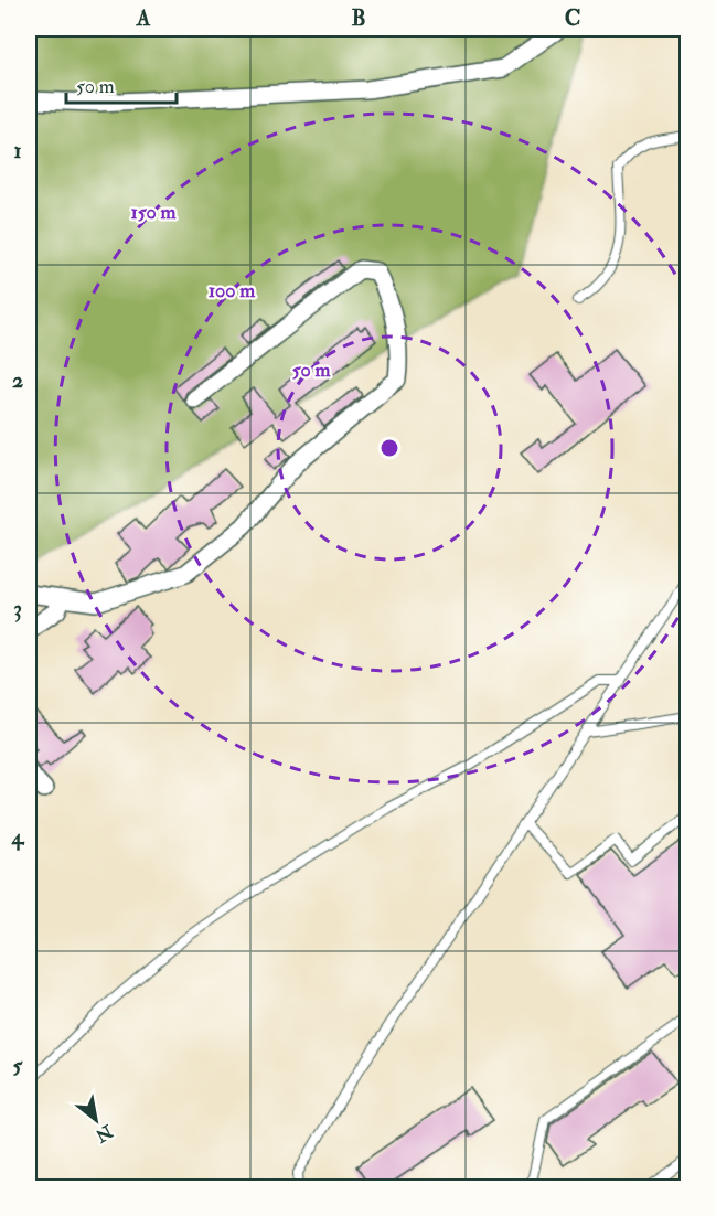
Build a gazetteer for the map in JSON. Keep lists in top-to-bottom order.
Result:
{
  "scale_bar": "50 m",
  "north": "bottom right",
  "grid": {
    "columns": ["A", "B", "C"],
    "rows": [
      "1",
      "2",
      "3",
      "4",
      "5"
    ]
  },
  "rings": ["150 m", "100 m", "50 m"]
}
